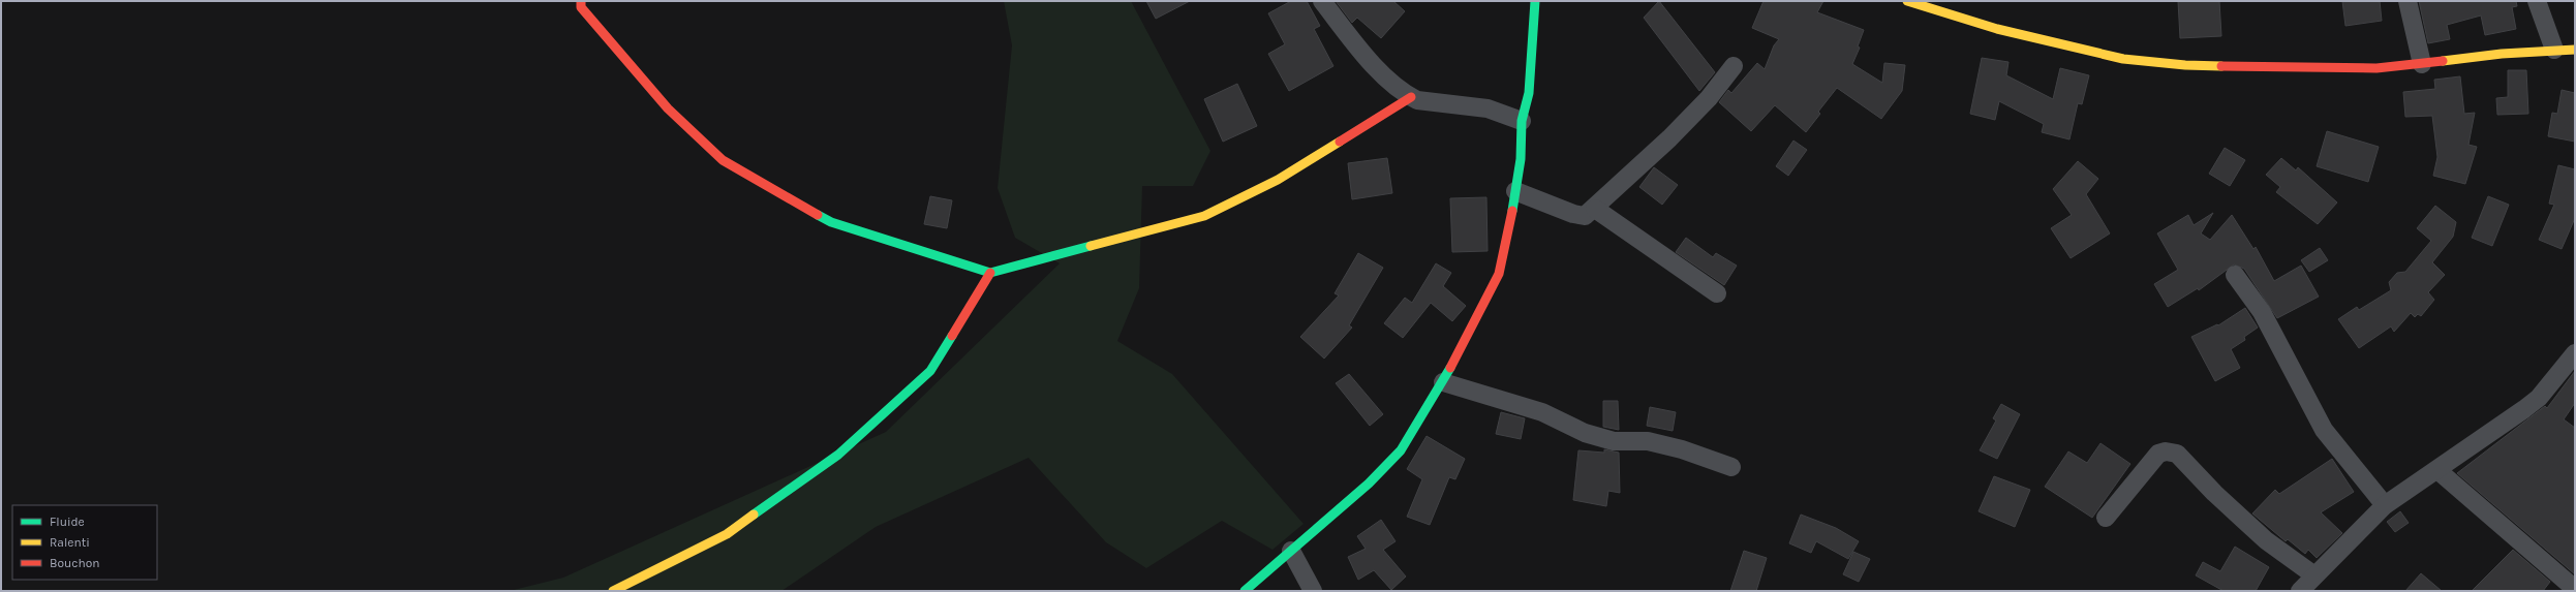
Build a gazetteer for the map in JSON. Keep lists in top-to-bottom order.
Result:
{
  "legend": ["Fluide", "Ralenti", "Bouchon"]
}
